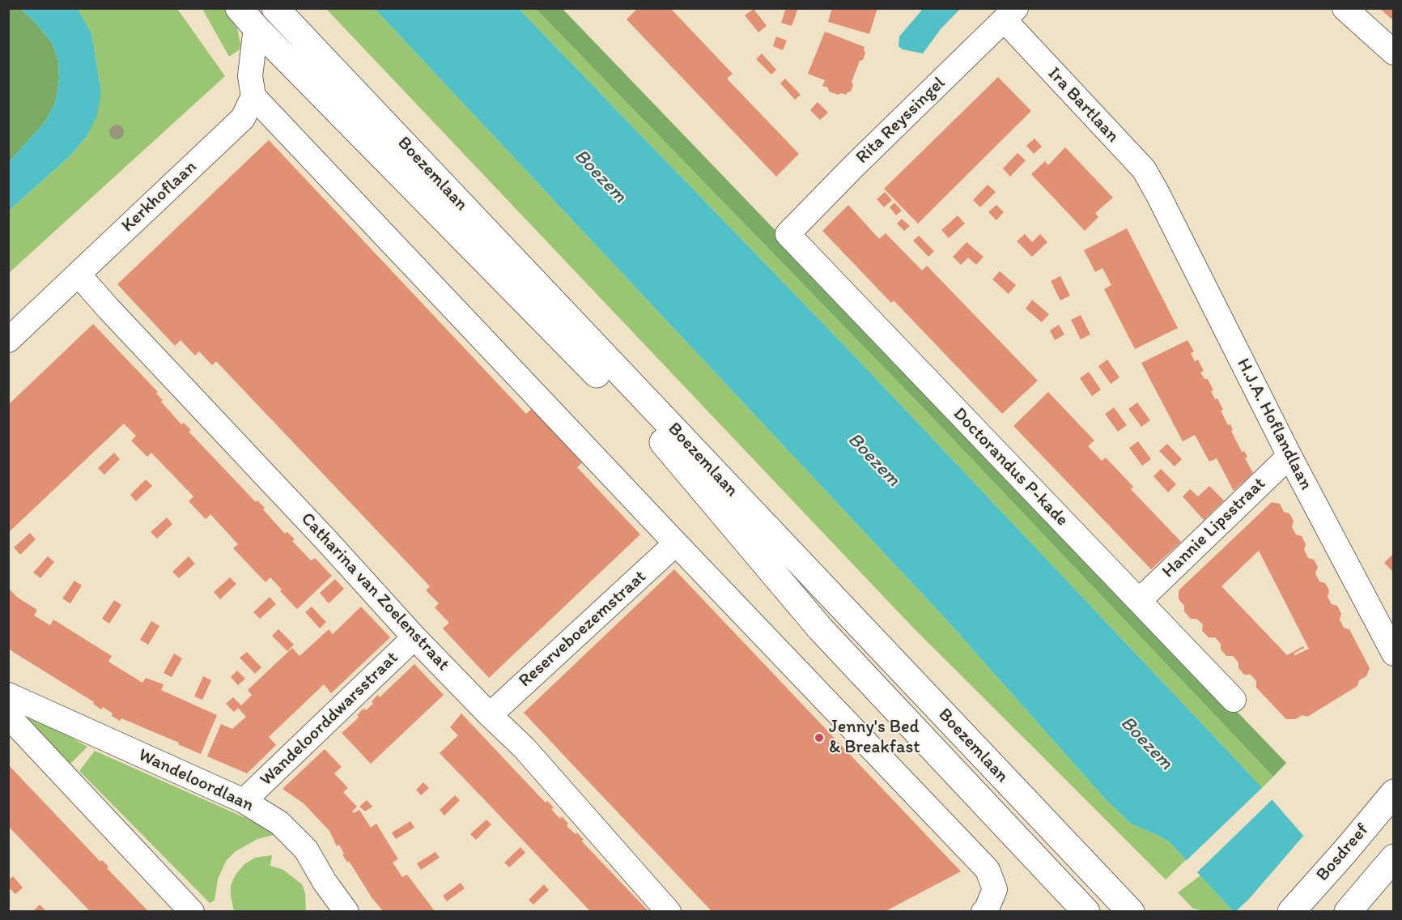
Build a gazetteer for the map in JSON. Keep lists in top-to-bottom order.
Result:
{
  "streets": {
    "main road": ["Boezemlaan", "Bosdreef"],
    "street": [
      "Ira Bartlaan",
      "Rita Reyssingel",
      "Kerkhoflaan",
      "H.J.A. Hoflandlaan",
      "Doctorandus P-kade",
      "Hannie Lipsstraat",
      "Catharina van Zoelenstraat",
      "Reserveboezemstraat",
      "Wandeloorddwarsstraat",
      "Wandeloordlaan"
    ]
  },
  "crossings": [
    ["Ira Bartlaan", "Rita Reyssingel"],
    ["Ira Bartlaan", "H.J.A. Hoflandlaan"],
    ["Rita Reyssingel", "Doctorandus P-kade"],
    ["Kerkhoflaan", "Catharina van Zoelenstraat"],
    ["H.J.A. Hoflandlaan", "Hannie Lipsstraat"],
    ["Doctorandus P-kade", "Hannie Lipsstraat"],
    ["Catharina van Zoelenstraat", "Reserveboezemstraat"],
    ["Catharina van Zoelenstraat", "Wandeloorddwarsstraat"],
    ["Wandeloorddwarsstraat", "Wandeloordlaan"]
  ],
  "water": ["Boezem"],
  "places": ["Jenny's Bed & Breakfast"]
}
